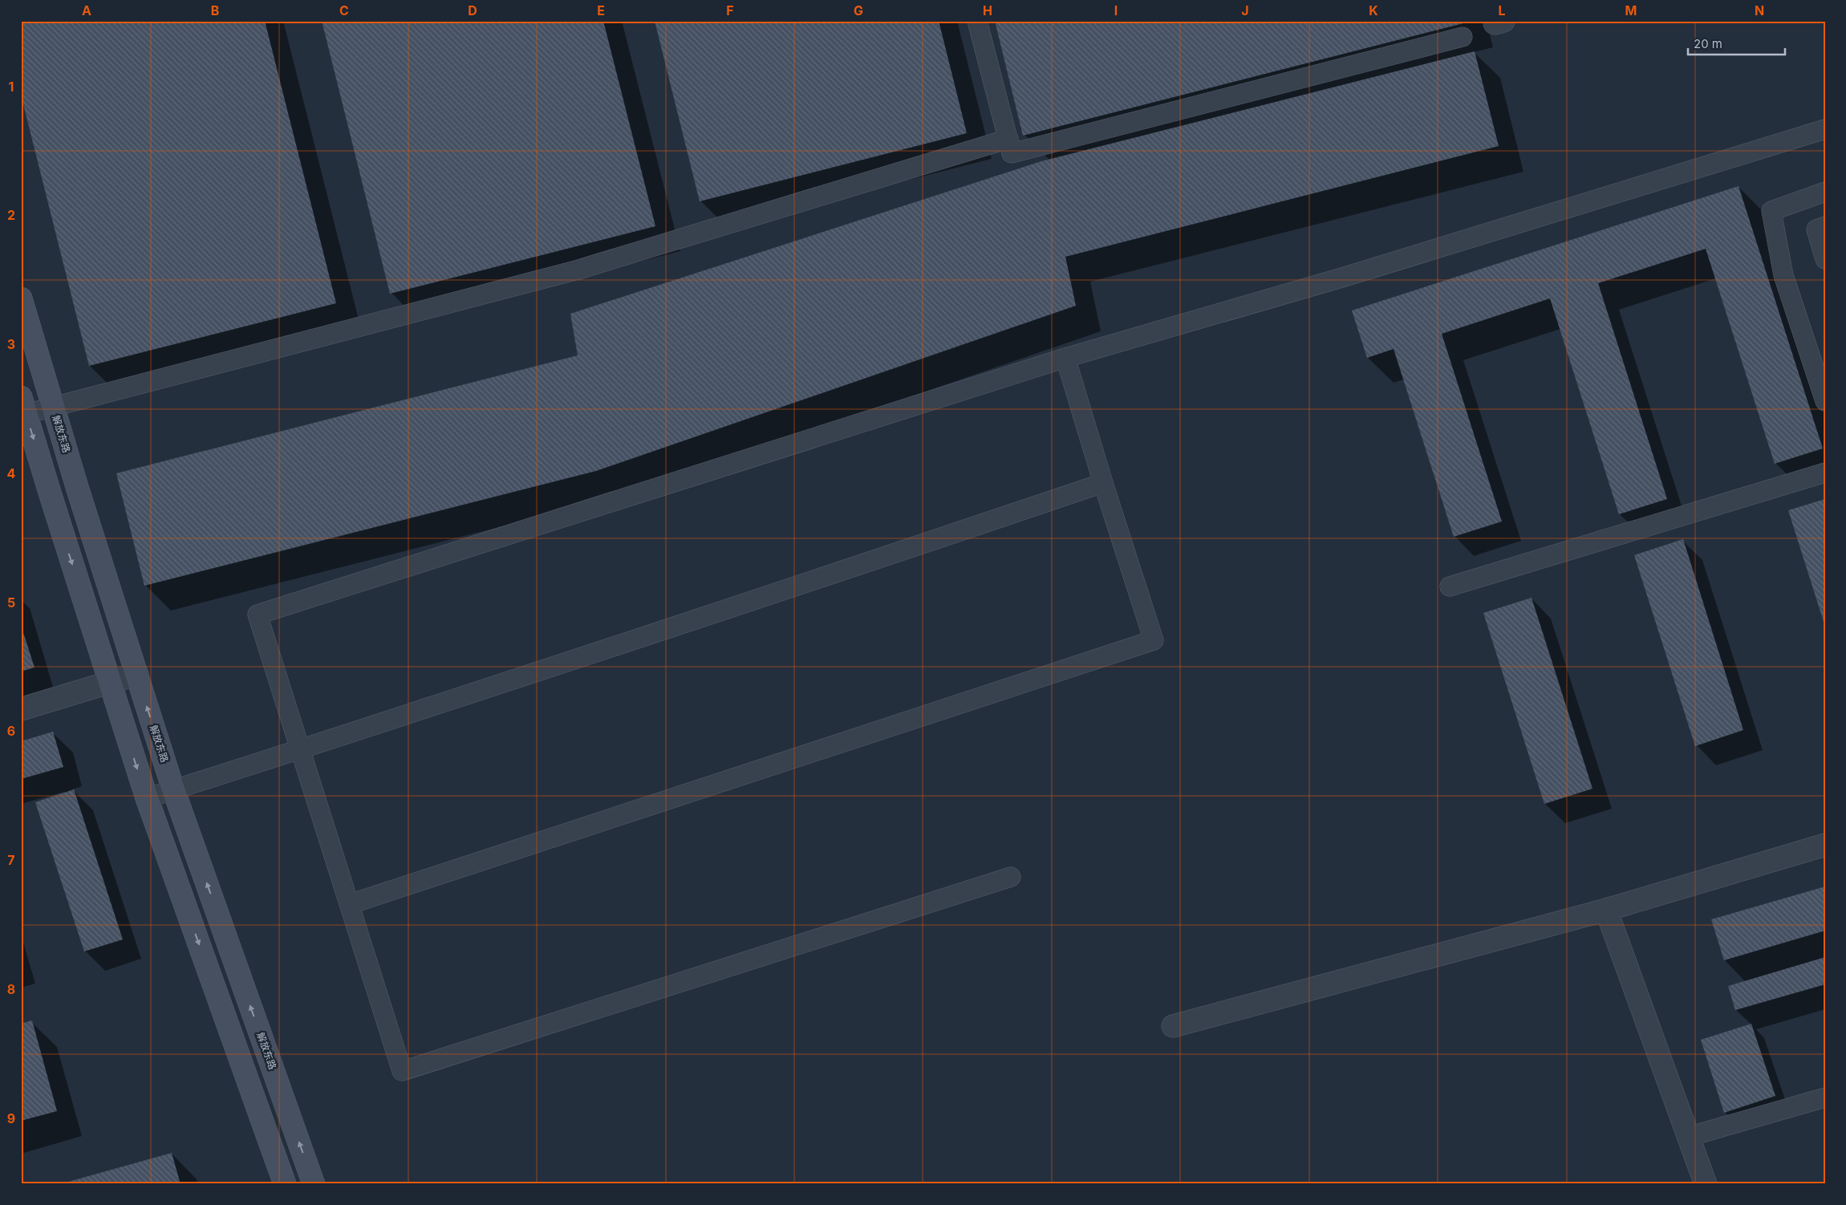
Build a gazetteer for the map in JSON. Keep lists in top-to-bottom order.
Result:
{
  "streets": {
    "street": ["解放东路"]
  },
  "scale_bar": "20 m",
  "grid": {
    "columns": [
      "A",
      "B",
      "C",
      "D",
      "E",
      "F",
      "G",
      "H",
      "I",
      "J",
      "K",
      "L",
      "M",
      "N"
    ],
    "rows": [
      "1",
      "2",
      "3",
      "4",
      "5",
      "6",
      "7",
      "8",
      "9"
    ]
  }
}
